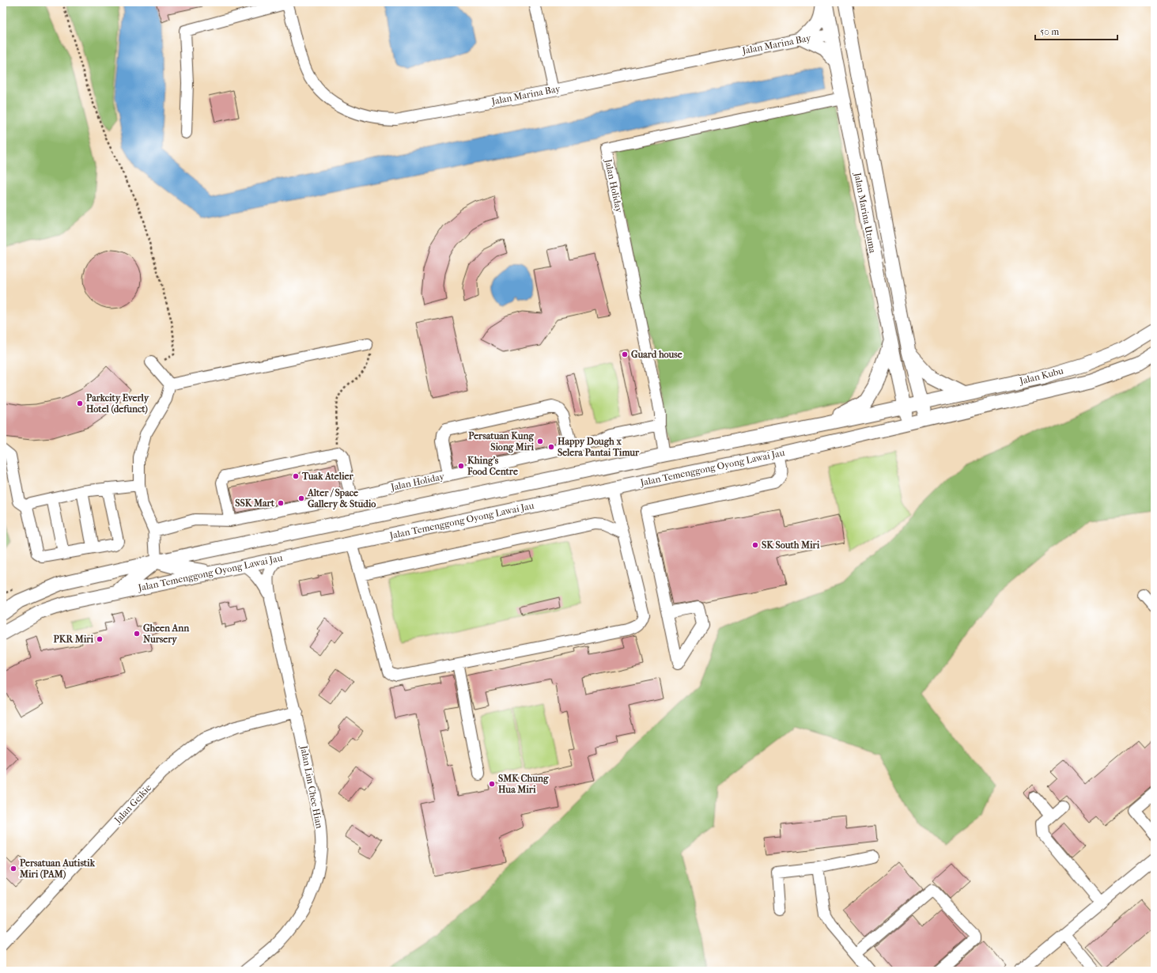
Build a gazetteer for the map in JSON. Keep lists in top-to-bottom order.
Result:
{
  "streets": {
    "main road": ["Jalan Marina Utama", "Jalan Kubu", "Jalan Temenggong Oyong Lawai Jau"],
    "street": [
      "Jalan Marina Bay",
      "Jalan Holiday",
      "Jalan Lim Chee Hian",
      "Jalan Geikie"
    ]
  },
  "crossings": [
    ["Jalan Marina Bay", "Jalan Marina Utama"],
    ["Jalan Holiday", "Jalan Marina Utama"],
    ["Jalan Marina Utama", "Jalan Kubu"],
    ["Jalan Marina Utama", "Jalan Temenggong Oyong Lawai Jau"],
    ["Jalan Kubu", "Jalan Temenggong Oyong Lawai Jau"],
    ["Jalan Temenggong Oyong Lawai Jau", "Jalan Lim Chee Hian"],
    ["Jalan Lim Chee Hian", "Jalan Geikie"]
  ],
  "places": [
    "Guard house",
    "Parkcity Everly Hotel (defunct)",
    "Persatuan Kung Siong Miri",
    "Happy Dough x Selera Pantai Timur",
    "Khing's Food Centre",
    "Tuak Atelier",
    "Alter / Space Gallery & Studio",
    "SSK Mart",
    "SK South Miri",
    "Gheen Ann Nursery",
    "PKR Miri",
    "SMK Chung Hua Miri",
    "Persatuan Autistik Miri (PAM)"
  ],
  "scale_bar": "50 m"
}
